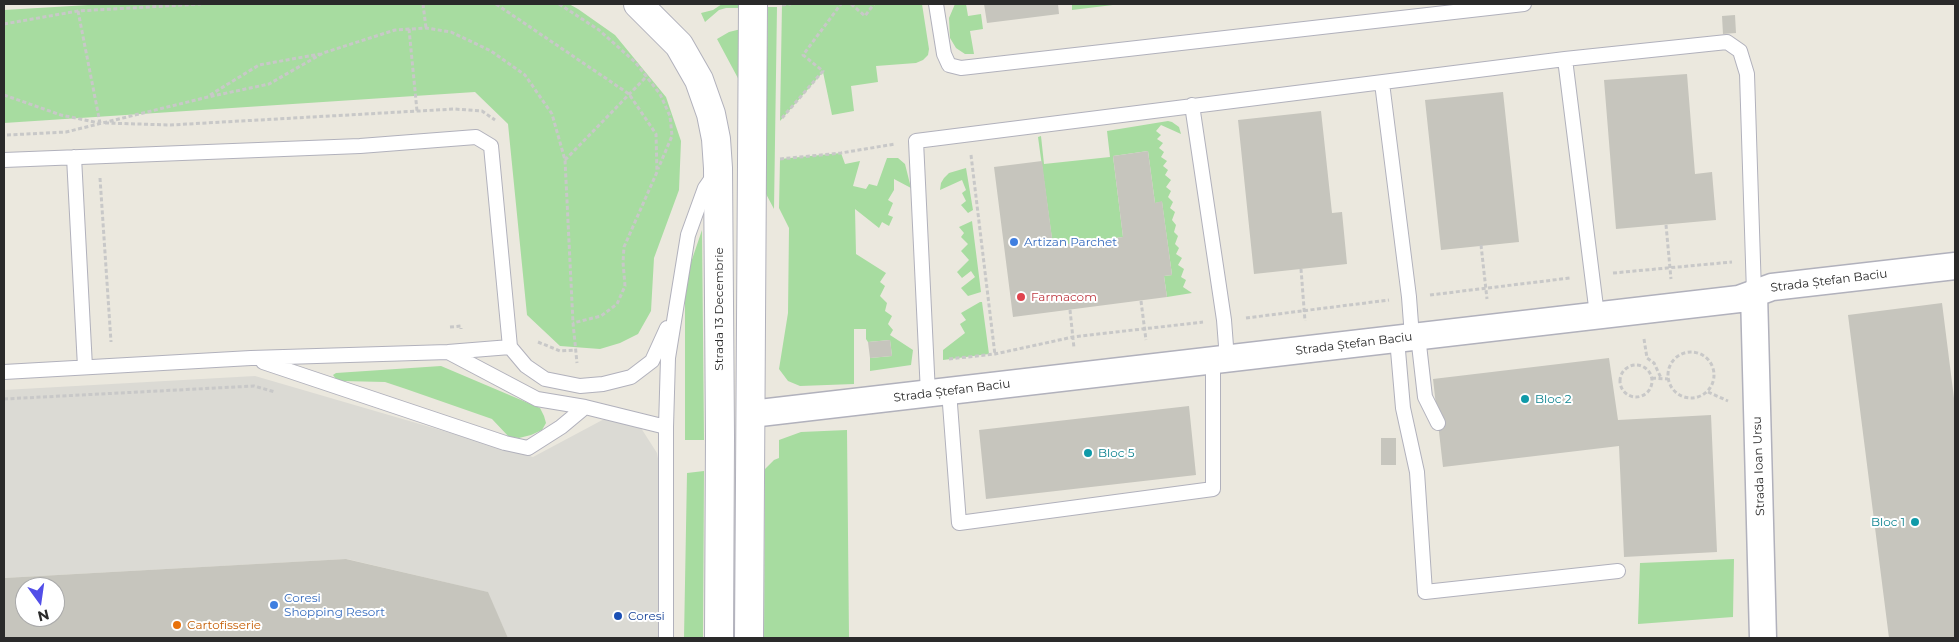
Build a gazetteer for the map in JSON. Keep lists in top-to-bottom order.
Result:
{
  "streets": {
    "main road": ["Strada 13 Decembrie"],
    "street": ["Strada Ștefan Baciu", "Strada Ioan Ursu"]
  },
  "crossings": [
    ["Strada Ștefan Baciu", "Strada Ioan Ursu"]
  ],
  "places": [
    "Artizan Parchet",
    "Farmacom",
    "Bloc 2",
    "Bloc 5",
    "Bloc 1",
    "Coresi Shopping Resort",
    "Coresi",
    "Cartofisserie"
  ],
  "north": "bottom"
}
